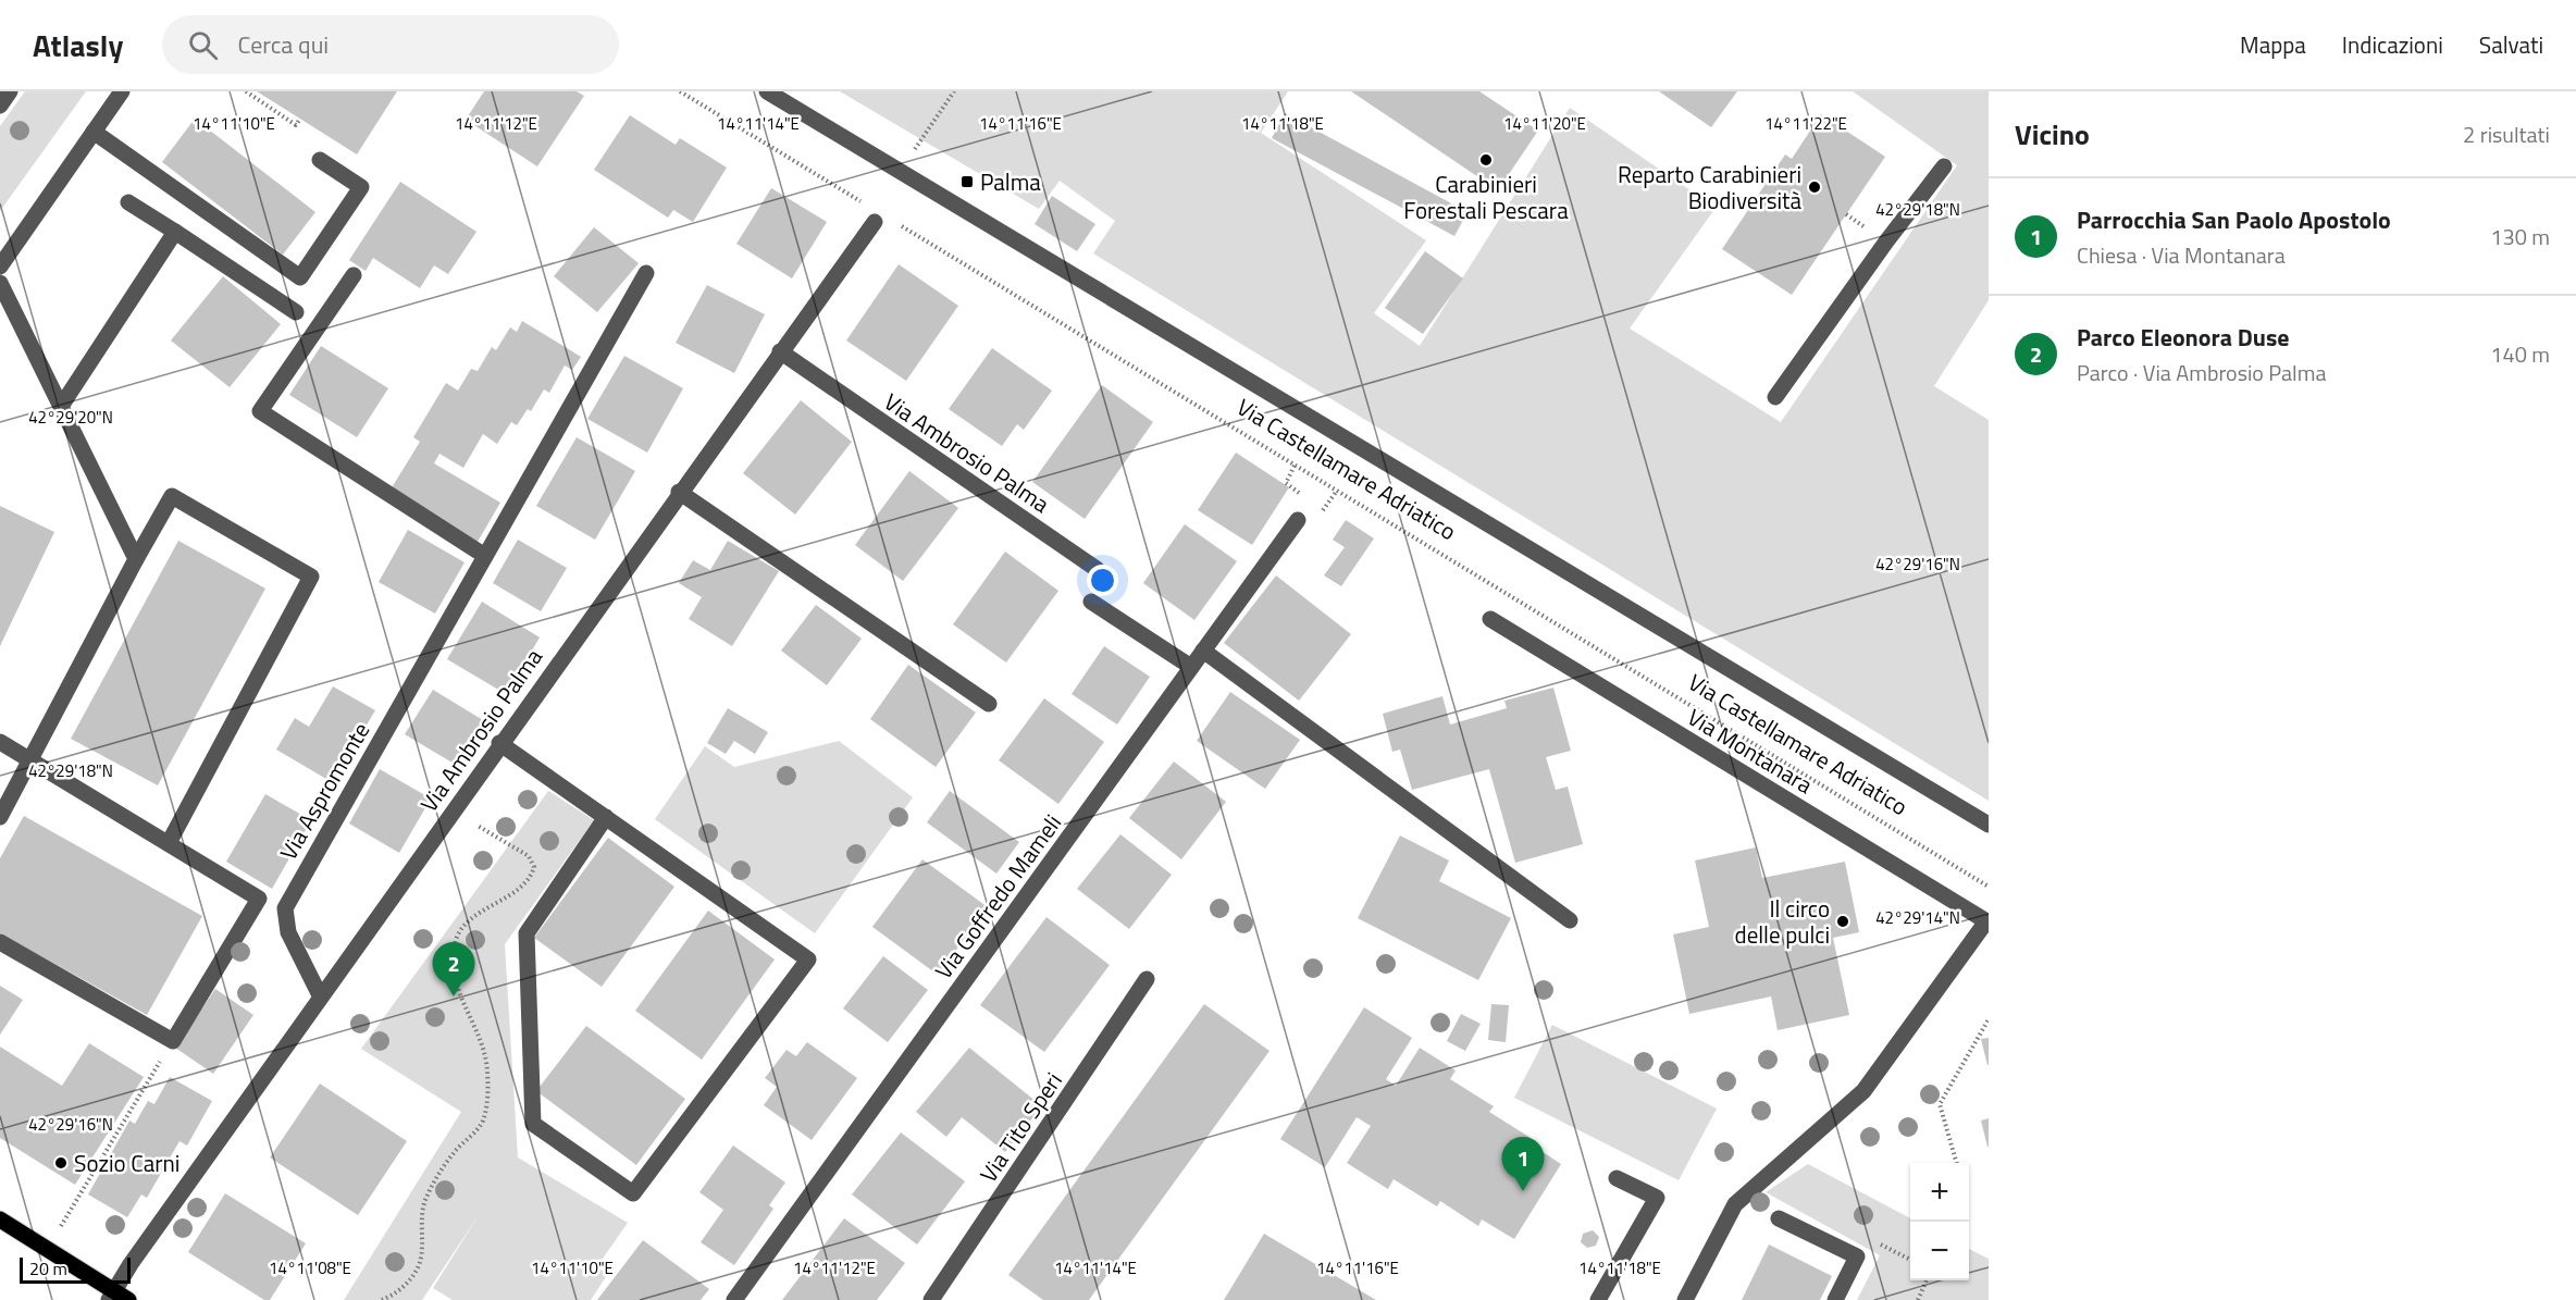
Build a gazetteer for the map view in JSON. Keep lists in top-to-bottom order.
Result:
{
  "streets": {
    "street": [
      "Via Ambrosio Palma",
      "Via Castellamare Adriatico",
      "Via Montanara",
      "Via Aspromonte",
      "Via Goffredo Mameli",
      "Via Tito Speri"
    ]
  },
  "crossings": [
    ["Via Ambrosio Palma", "Via Aspromonte"]
  ],
  "places": {
    "other": [
      "Carabinieri Forestali Pescara",
      "Reparto Carabinieri Biodiversità",
      "Il circo delle pulci",
      "Sozio Carni"
    ],
    "transit": ["Palma"]
  },
  "scale_bar": "20 m",
  "page": {
    "header": "Atlasly",
    "search": "Cerca qui",
    "nav": ["Mappa", "Indicazioni", "Salvati"],
    "heading": ["Vicino", "2 risultati"],
    "list": [
      {
        "mark": "1",
        "name": "Parrocchia San Paolo Apostolo",
        "note": "Chiesa · Via Montanara",
        "value": "130 m"
      },
      {
        "mark": "2",
        "name": "Parco Eleonora Duse",
        "note": "Parco · Via Ambrosio Palma",
        "value": "140 m"
      }
    ],
    "pins": ["2", "1"],
    "map_buttons": ["+", "−"],
    "scale": "20 m"
  },
  "coordinates": [
    "14°11'10\"E",
    "14°11'12\"E",
    "14°11'14\"E",
    "14°11'16\"E",
    "14°11'18\"E",
    "14°11'20\"E",
    "14°11'22\"E",
    "42°29'18\"N",
    "42°29'20\"N",
    "42°29'16\"N",
    "42°29'14\"N",
    "14°11'08\"E"
  ]
}
